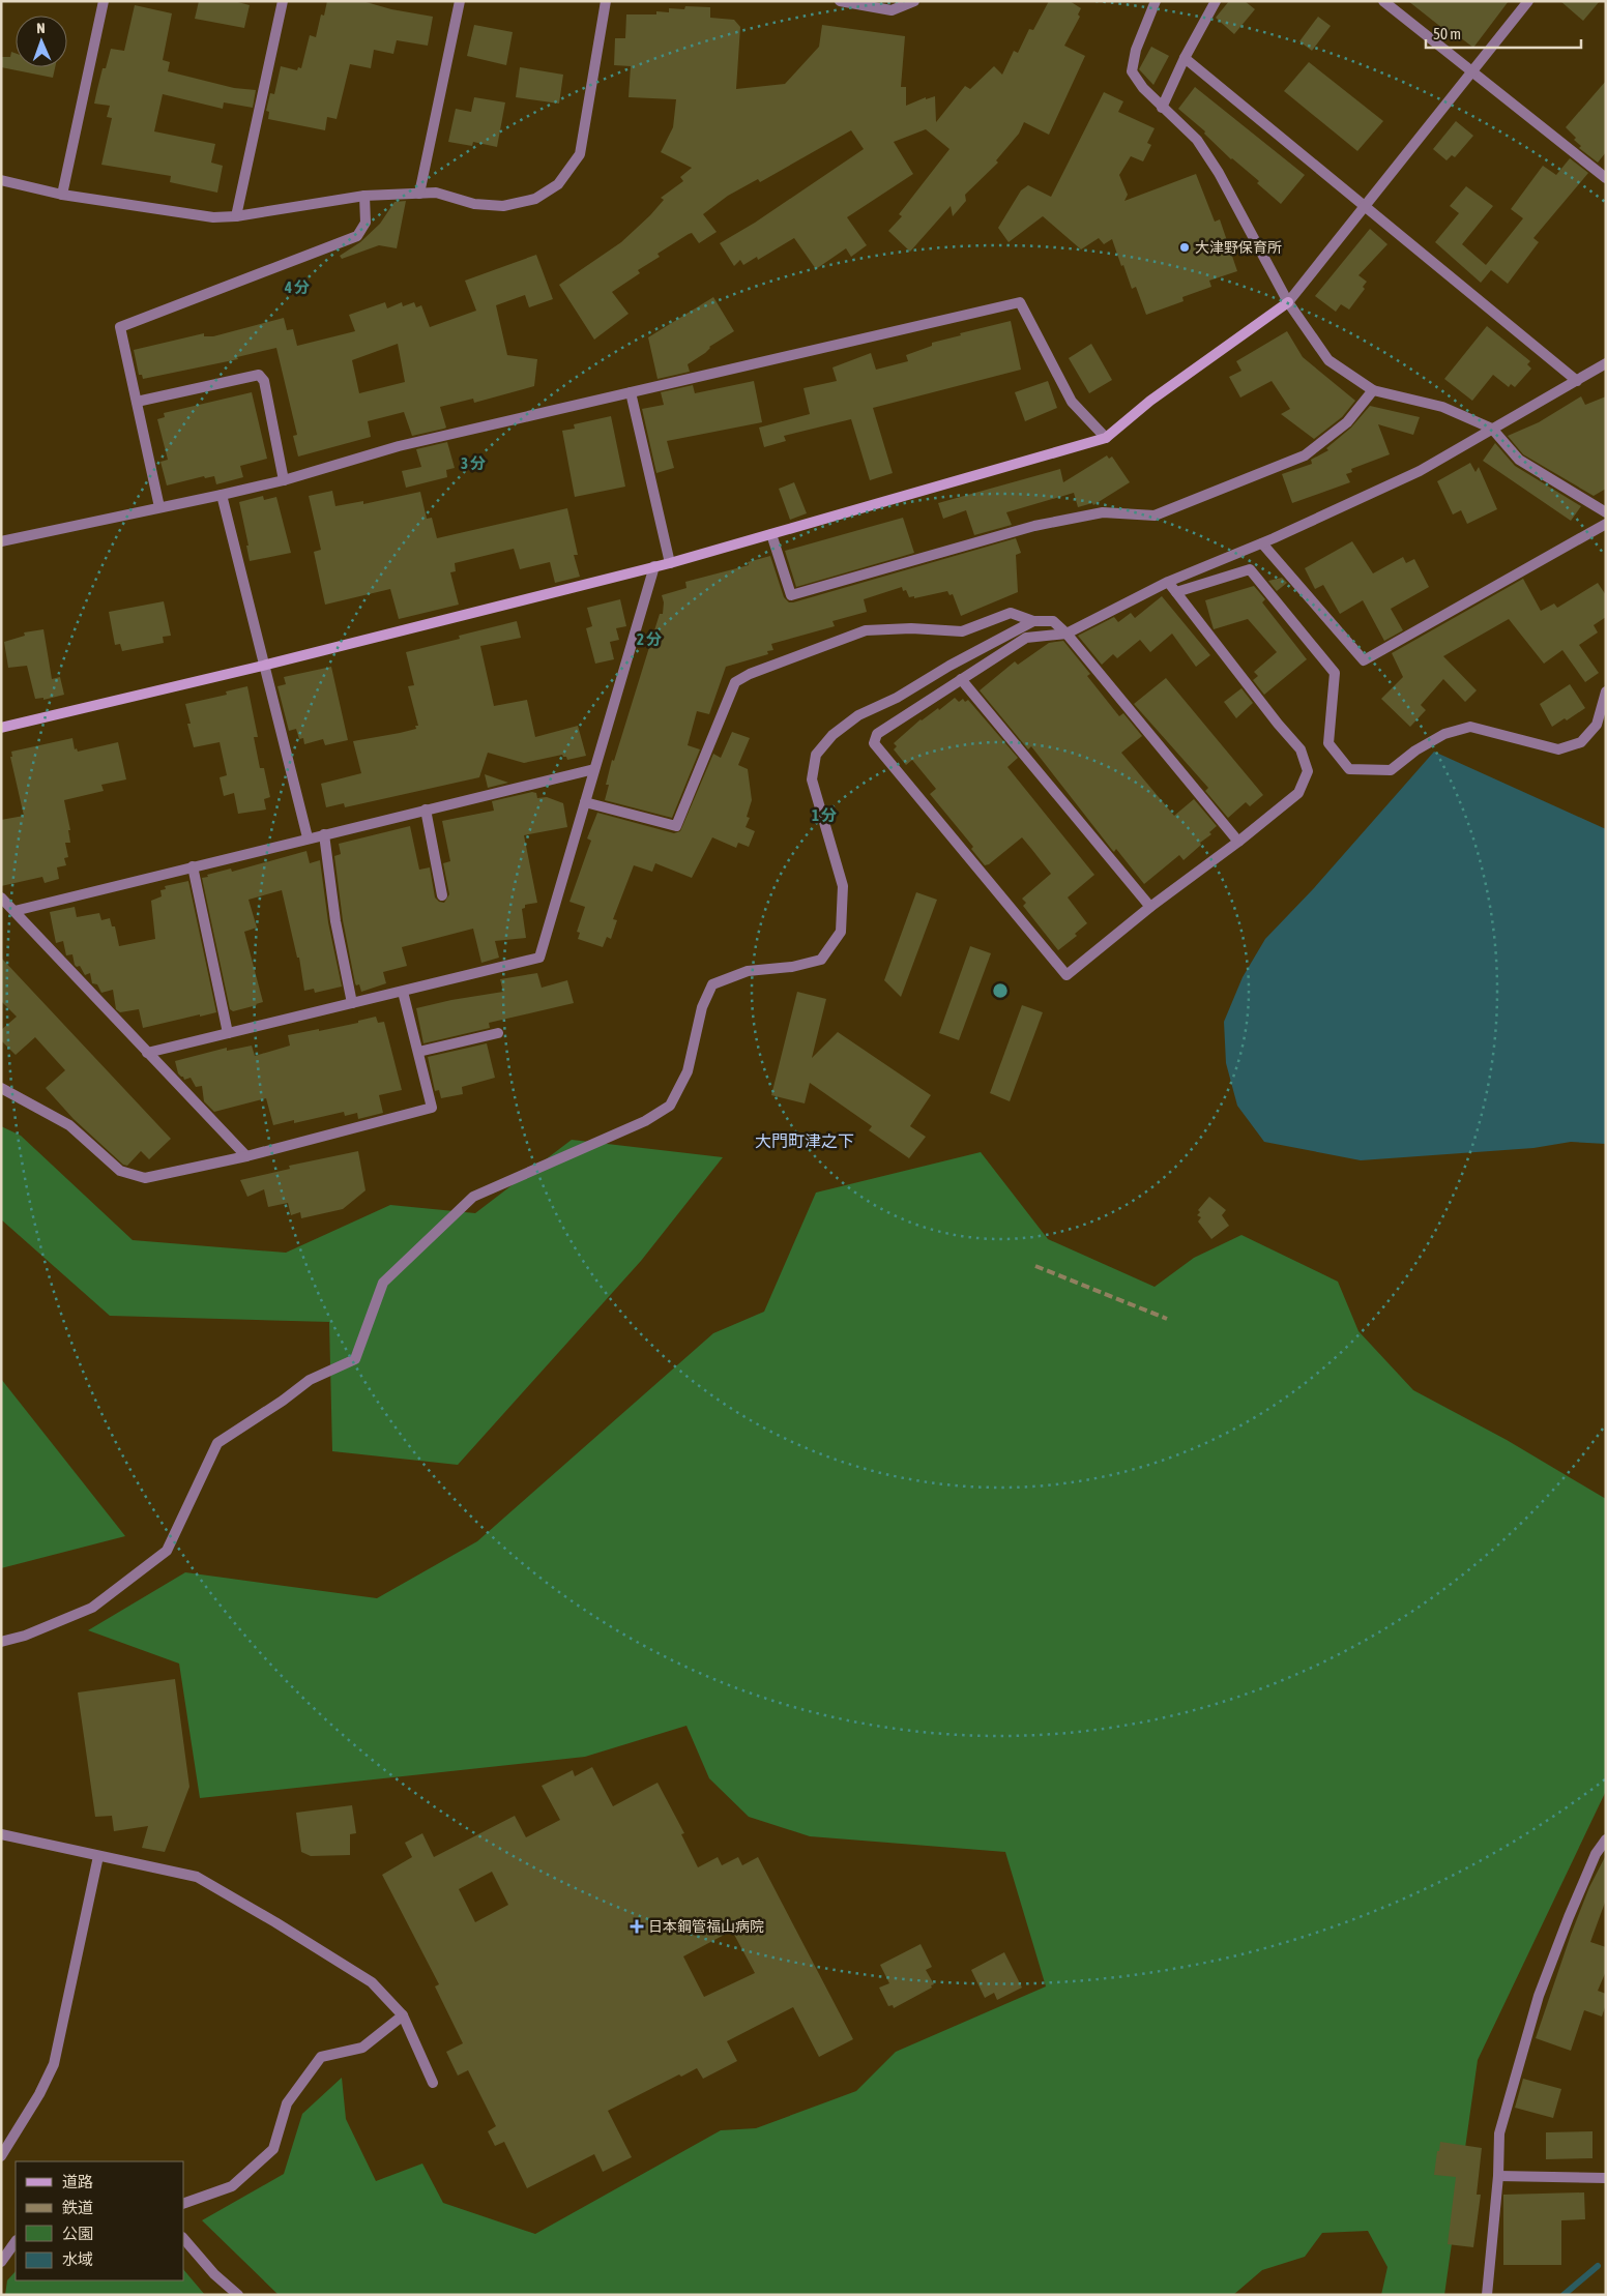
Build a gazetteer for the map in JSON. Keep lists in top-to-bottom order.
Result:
{
  "districts": ["大門町津之下"],
  "places": {
    "other": ["大津野保育所"],
    "health": ["日本鋼管福山病院"]
  },
  "legend": [
    "道路",
    "鉄道",
    "公園",
    "水域"
  ],
  "scale_bar": "50 m",
  "north": "top",
  "rings": [
    "4 分",
    "3 分",
    "2 分",
    "1 分"
  ]
}
